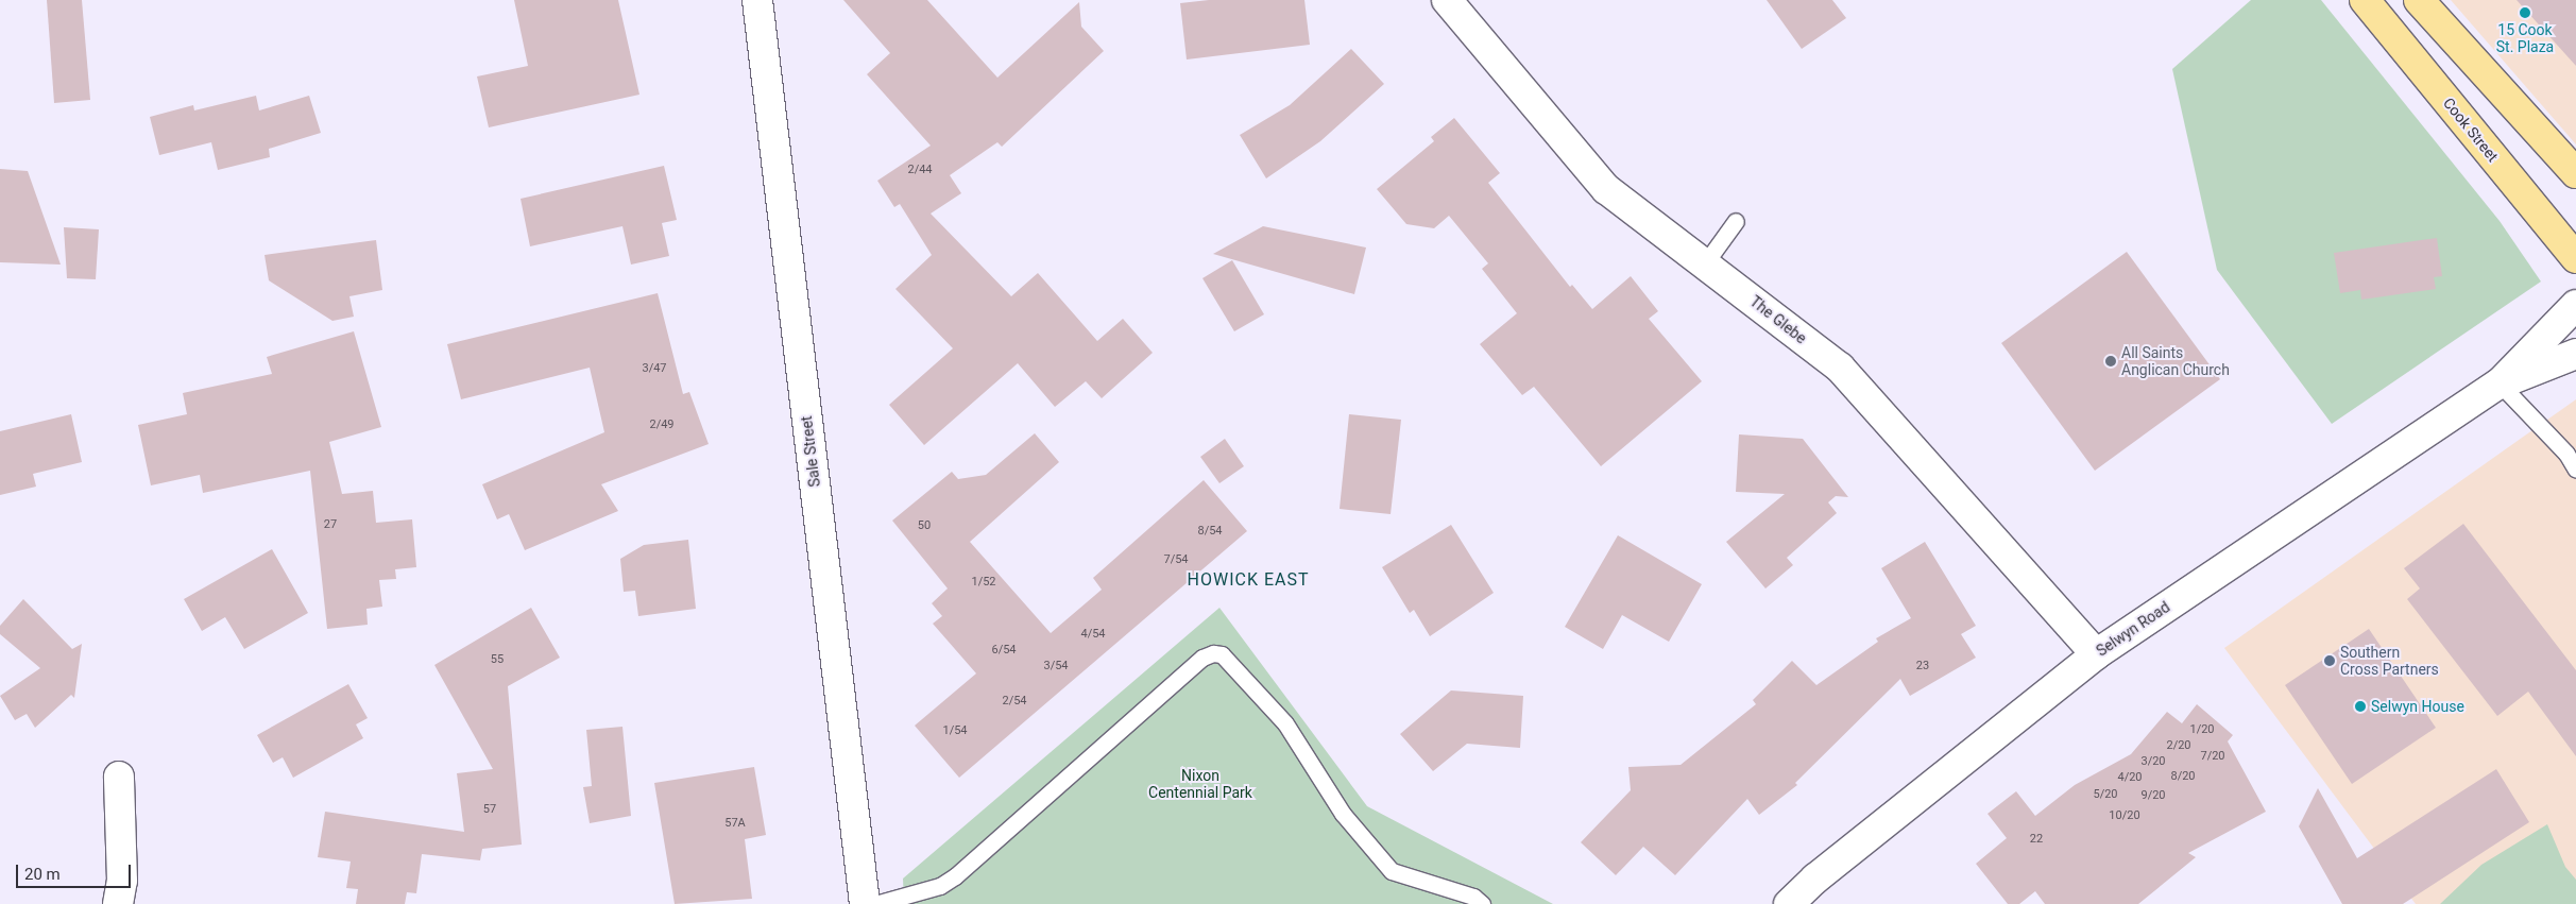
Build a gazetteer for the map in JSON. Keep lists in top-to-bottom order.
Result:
{
  "streets": {
    "main road": ["Cook Street"],
    "street": ["The Glebe", "Sale Street", "Selwyn Road"]
  },
  "crossings": [
    ["The Glebe", "Selwyn Road"]
  ],
  "districts": ["HOWICK EAST"],
  "parks": ["Nixon Centennial Park"],
  "places": [
    "15 Cook St. Plaza",
    "All Saints Anglican Church",
    "Southern Cross Partners",
    "Selwyn House"
  ],
  "house_numbers": [
    "2/44",
    "3/47",
    "2/49",
    "27",
    "50",
    "8/54",
    "7/54",
    "1/52",
    "4/54",
    "6/54",
    "55",
    "3/54",
    "23",
    "2/54",
    "1/20",
    "1/54",
    "2/20",
    "7/20",
    "3/20",
    "8/20",
    "4/20",
    "5/20",
    "9/20",
    "57",
    "10/20",
    "57A",
    "22"
  ],
  "scale_bar": "20 m"
}
